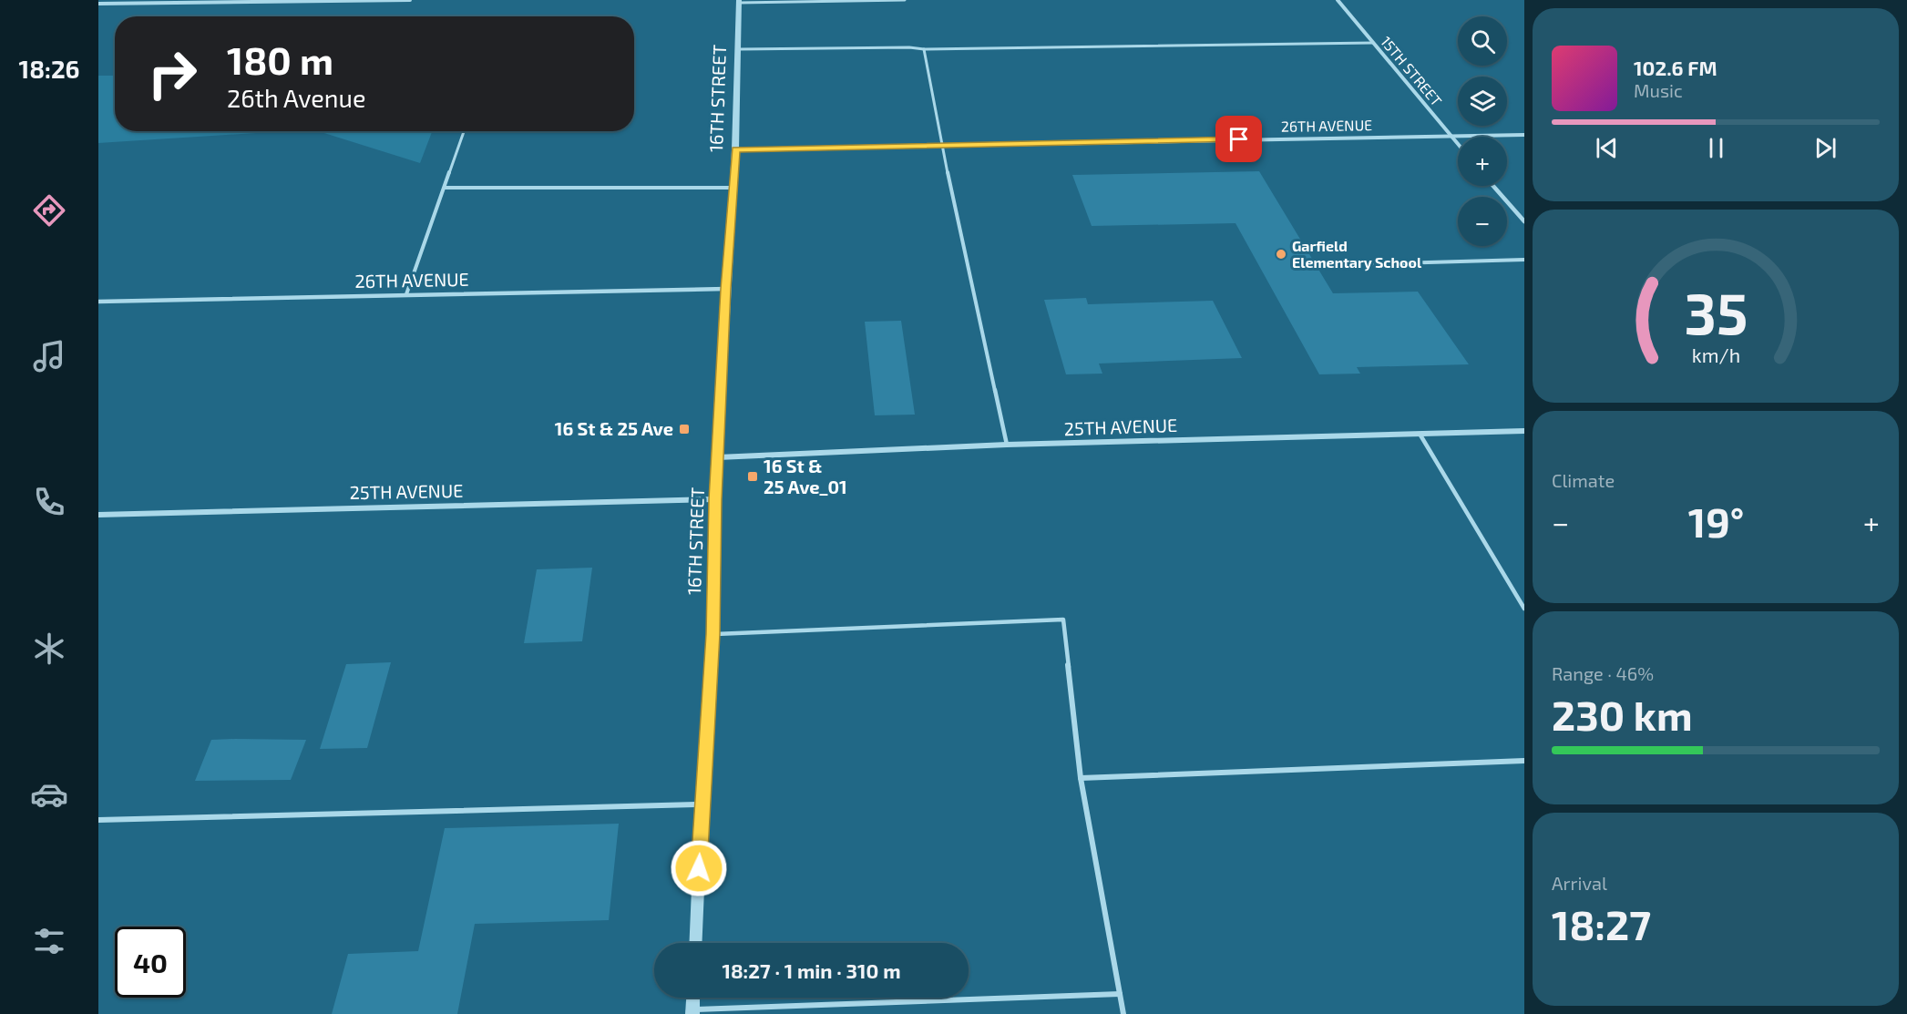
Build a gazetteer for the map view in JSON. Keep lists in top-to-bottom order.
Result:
{
  "streets": {
    "street": [
      "15TH STREET",
      "16TH STREET",
      "26TH AVENUE",
      "25TH AVENUE"
    ]
  },
  "crossings": [
    ["15TH STREET", "26TH AVENUE"],
    ["16TH STREET", "26TH AVENUE"],
    ["16TH STREET", "25TH AVENUE"]
  ],
  "places": {
    "other": ["Garfield Elementary School"],
    "transit": ["16 St & 25 Ave", "16 St & 25 Ave_01"]
  },
  "page": {
    "tabs": "18:26",
    "map_buttons": ["+", "−"],
    "turn": ["180 m", "26th Avenue"],
    "song": ["102.6 FM", "Music"],
    "tile": [
      "Climate",
      ["Range · 46%", "230 km"],
      ["Arrival", "18:27"]
    ],
    "heat": ["−", "19°", "+"],
    "limit": "40",
    "trip": "18:27 · 1 min · 310 m",
    "gauge": ["35", "km/h"]
  }
}
